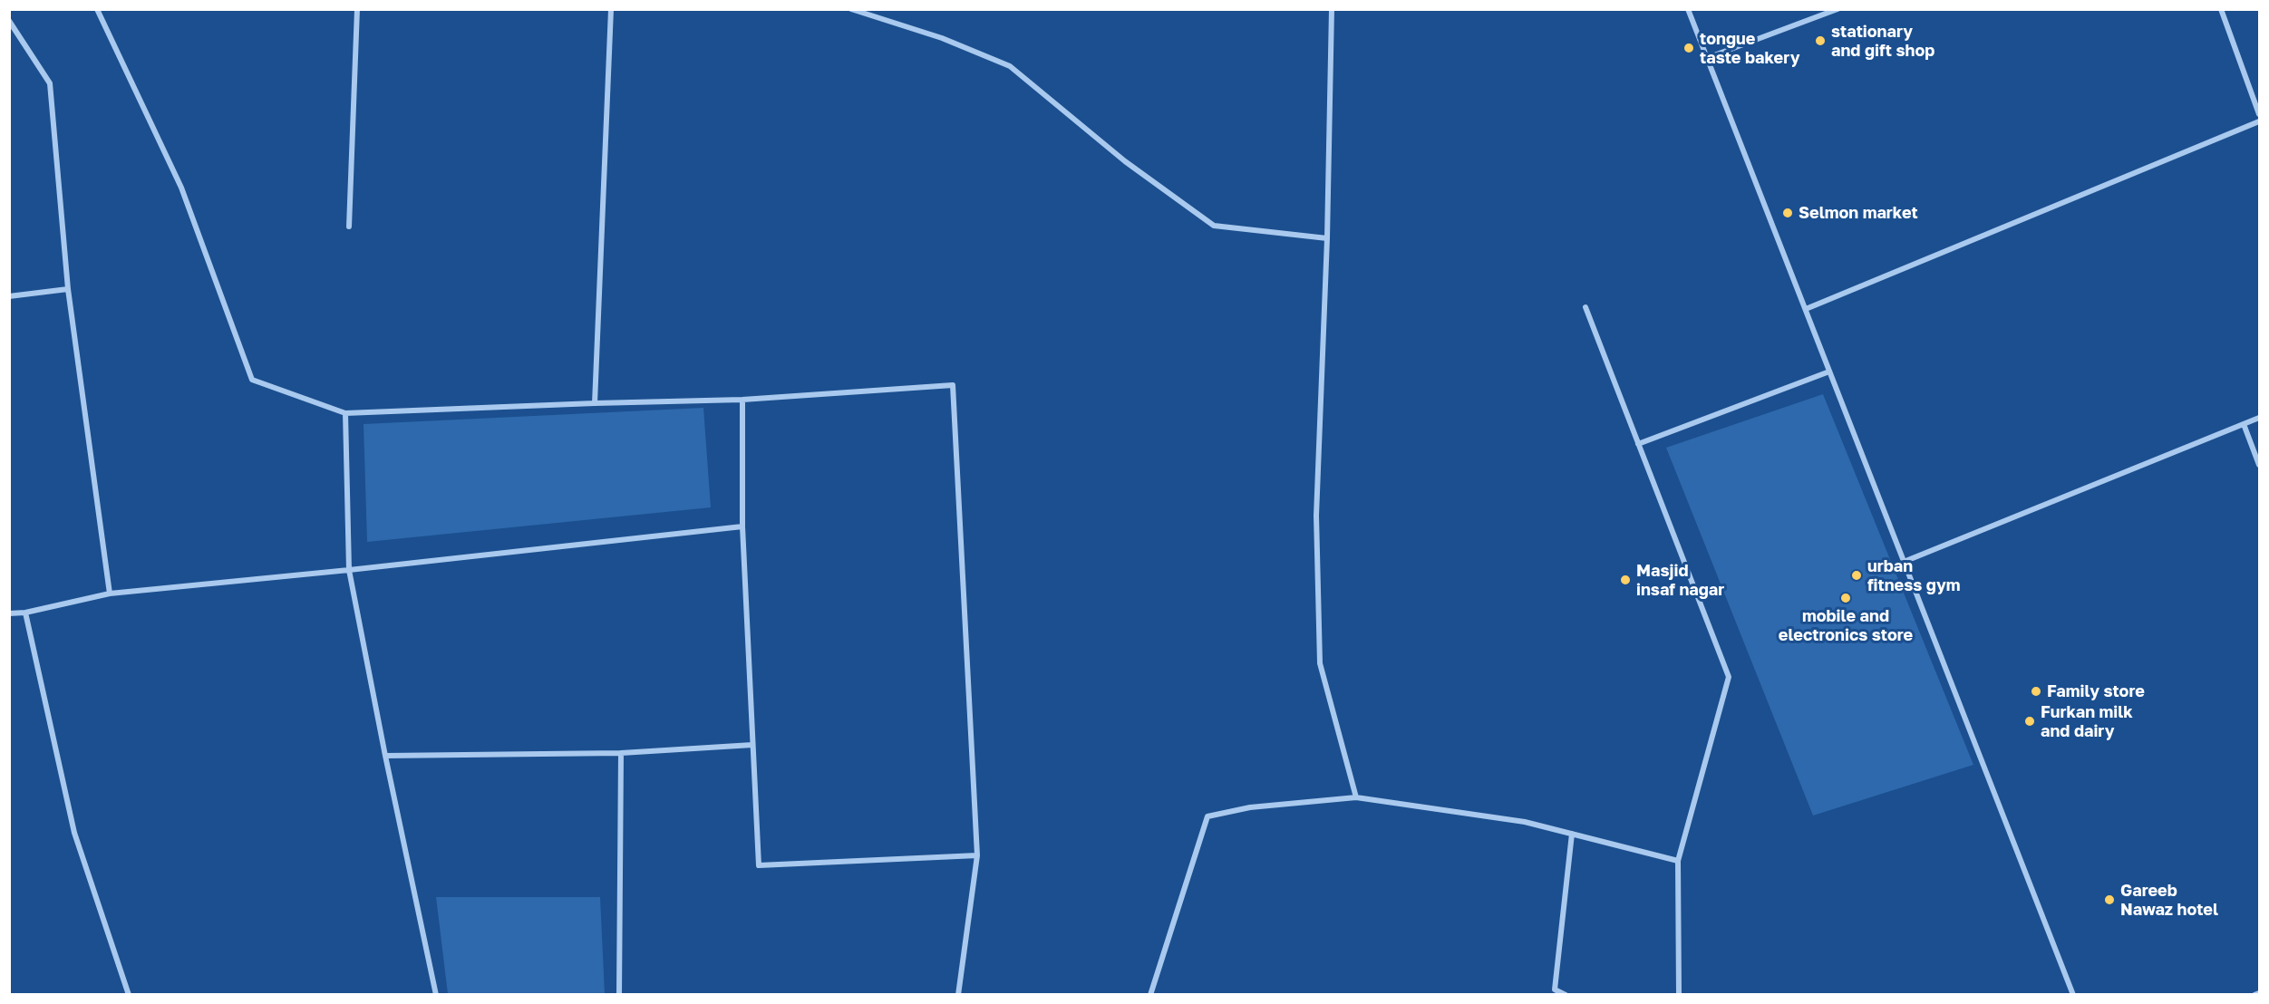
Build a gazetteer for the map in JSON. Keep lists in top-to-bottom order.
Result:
{
  "places": [
    "stationary and gift shop",
    "tongue taste bakery",
    "Selmon market",
    "urban fitness gym",
    "Masjid insaf nagar",
    "mobile and electronics store",
    "Family store",
    "Furkan milk and dairy",
    "Gareeb Nawaz hotel"
  ]
}
